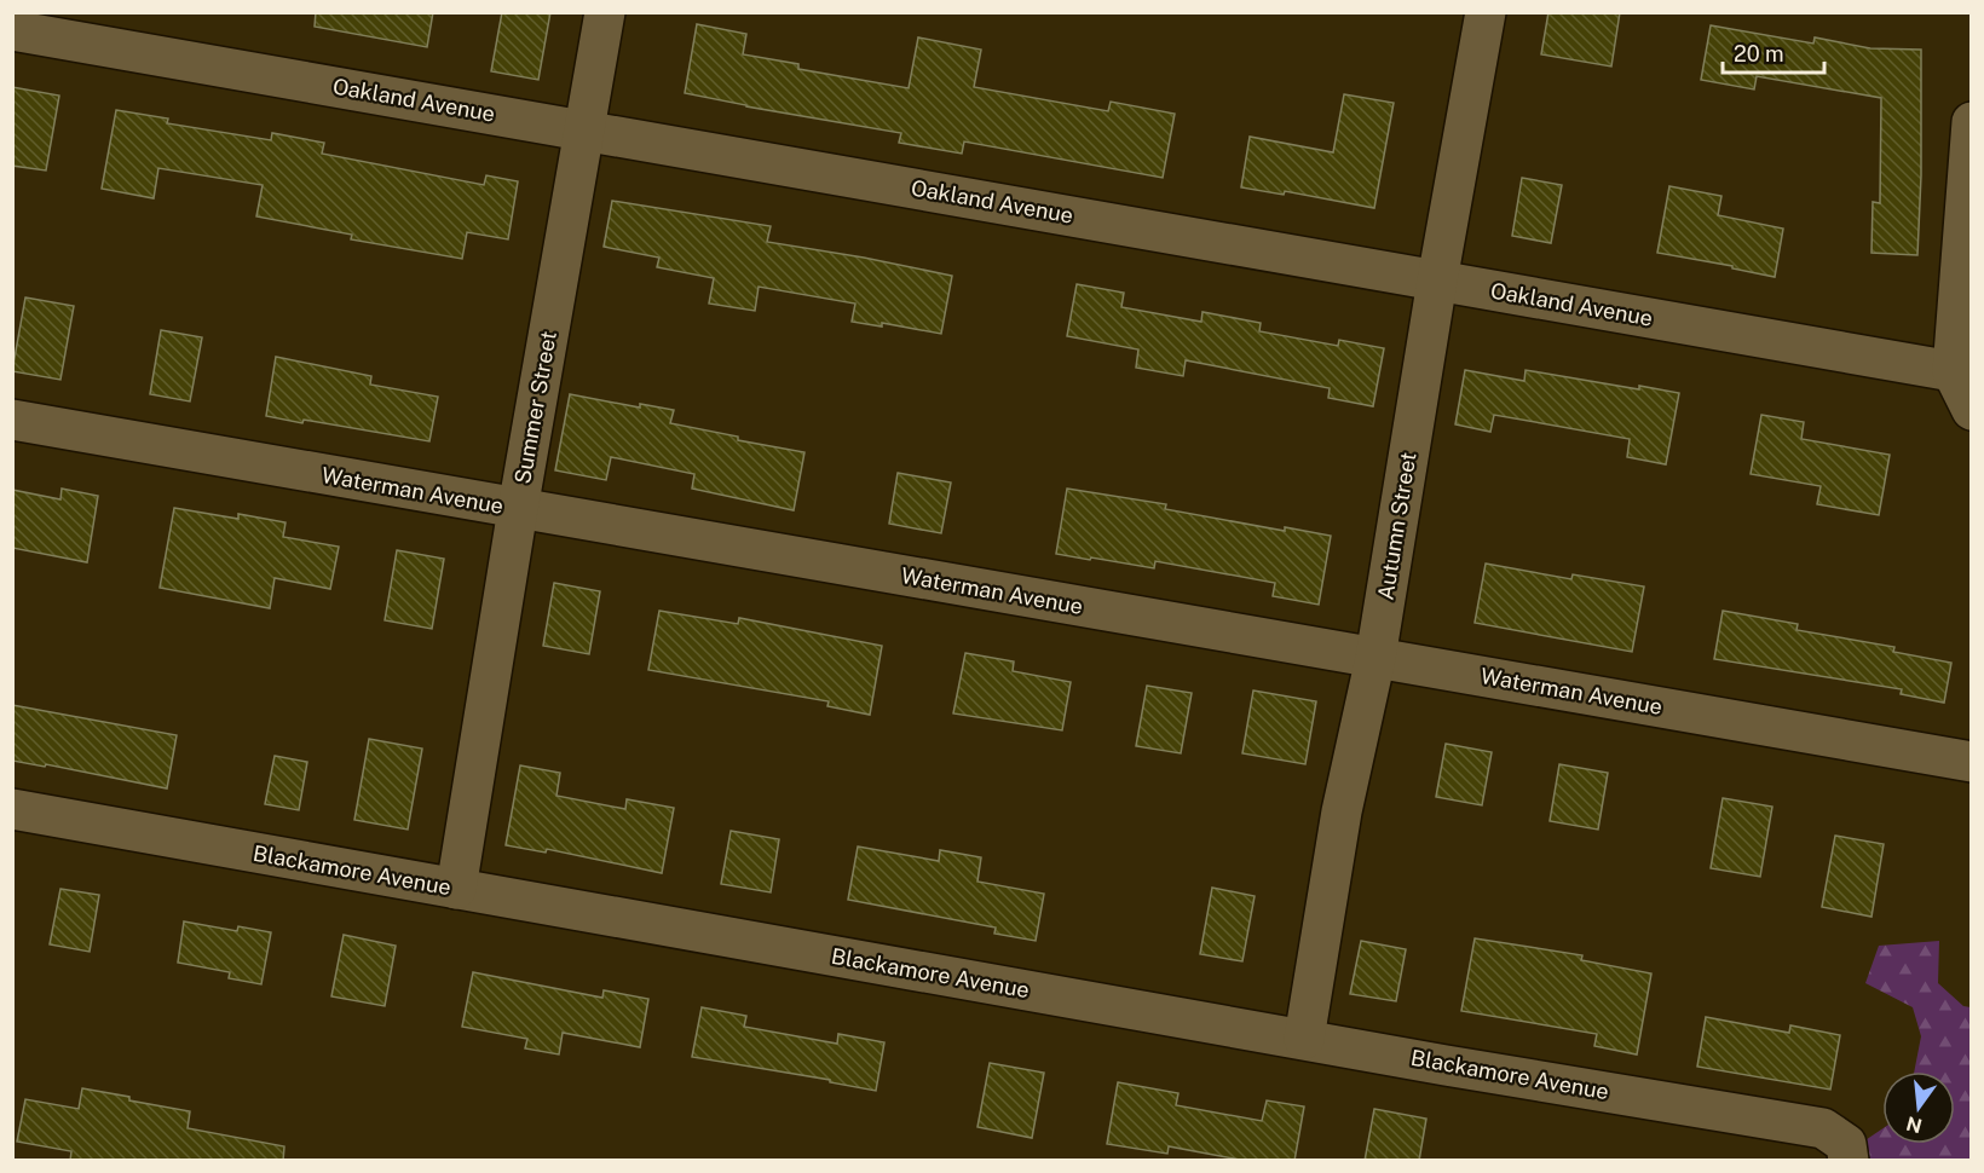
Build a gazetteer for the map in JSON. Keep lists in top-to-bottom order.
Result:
{
  "streets": {
    "street": [
      "Oakland Avenue",
      "Summer Street",
      "Waterman Avenue",
      "Autumn Street",
      "Blackamore Avenue"
    ]
  },
  "crossings": [
    ["Oakland Avenue", "Summer Street"],
    ["Oakland Avenue", "Autumn Street"],
    ["Summer Street", "Waterman Avenue"],
    ["Summer Street", "Blackamore Avenue"],
    ["Waterman Avenue", "Autumn Street"],
    ["Autumn Street", "Blackamore Avenue"]
  ],
  "scale_bar": "20 m",
  "north": "bottom"
}
